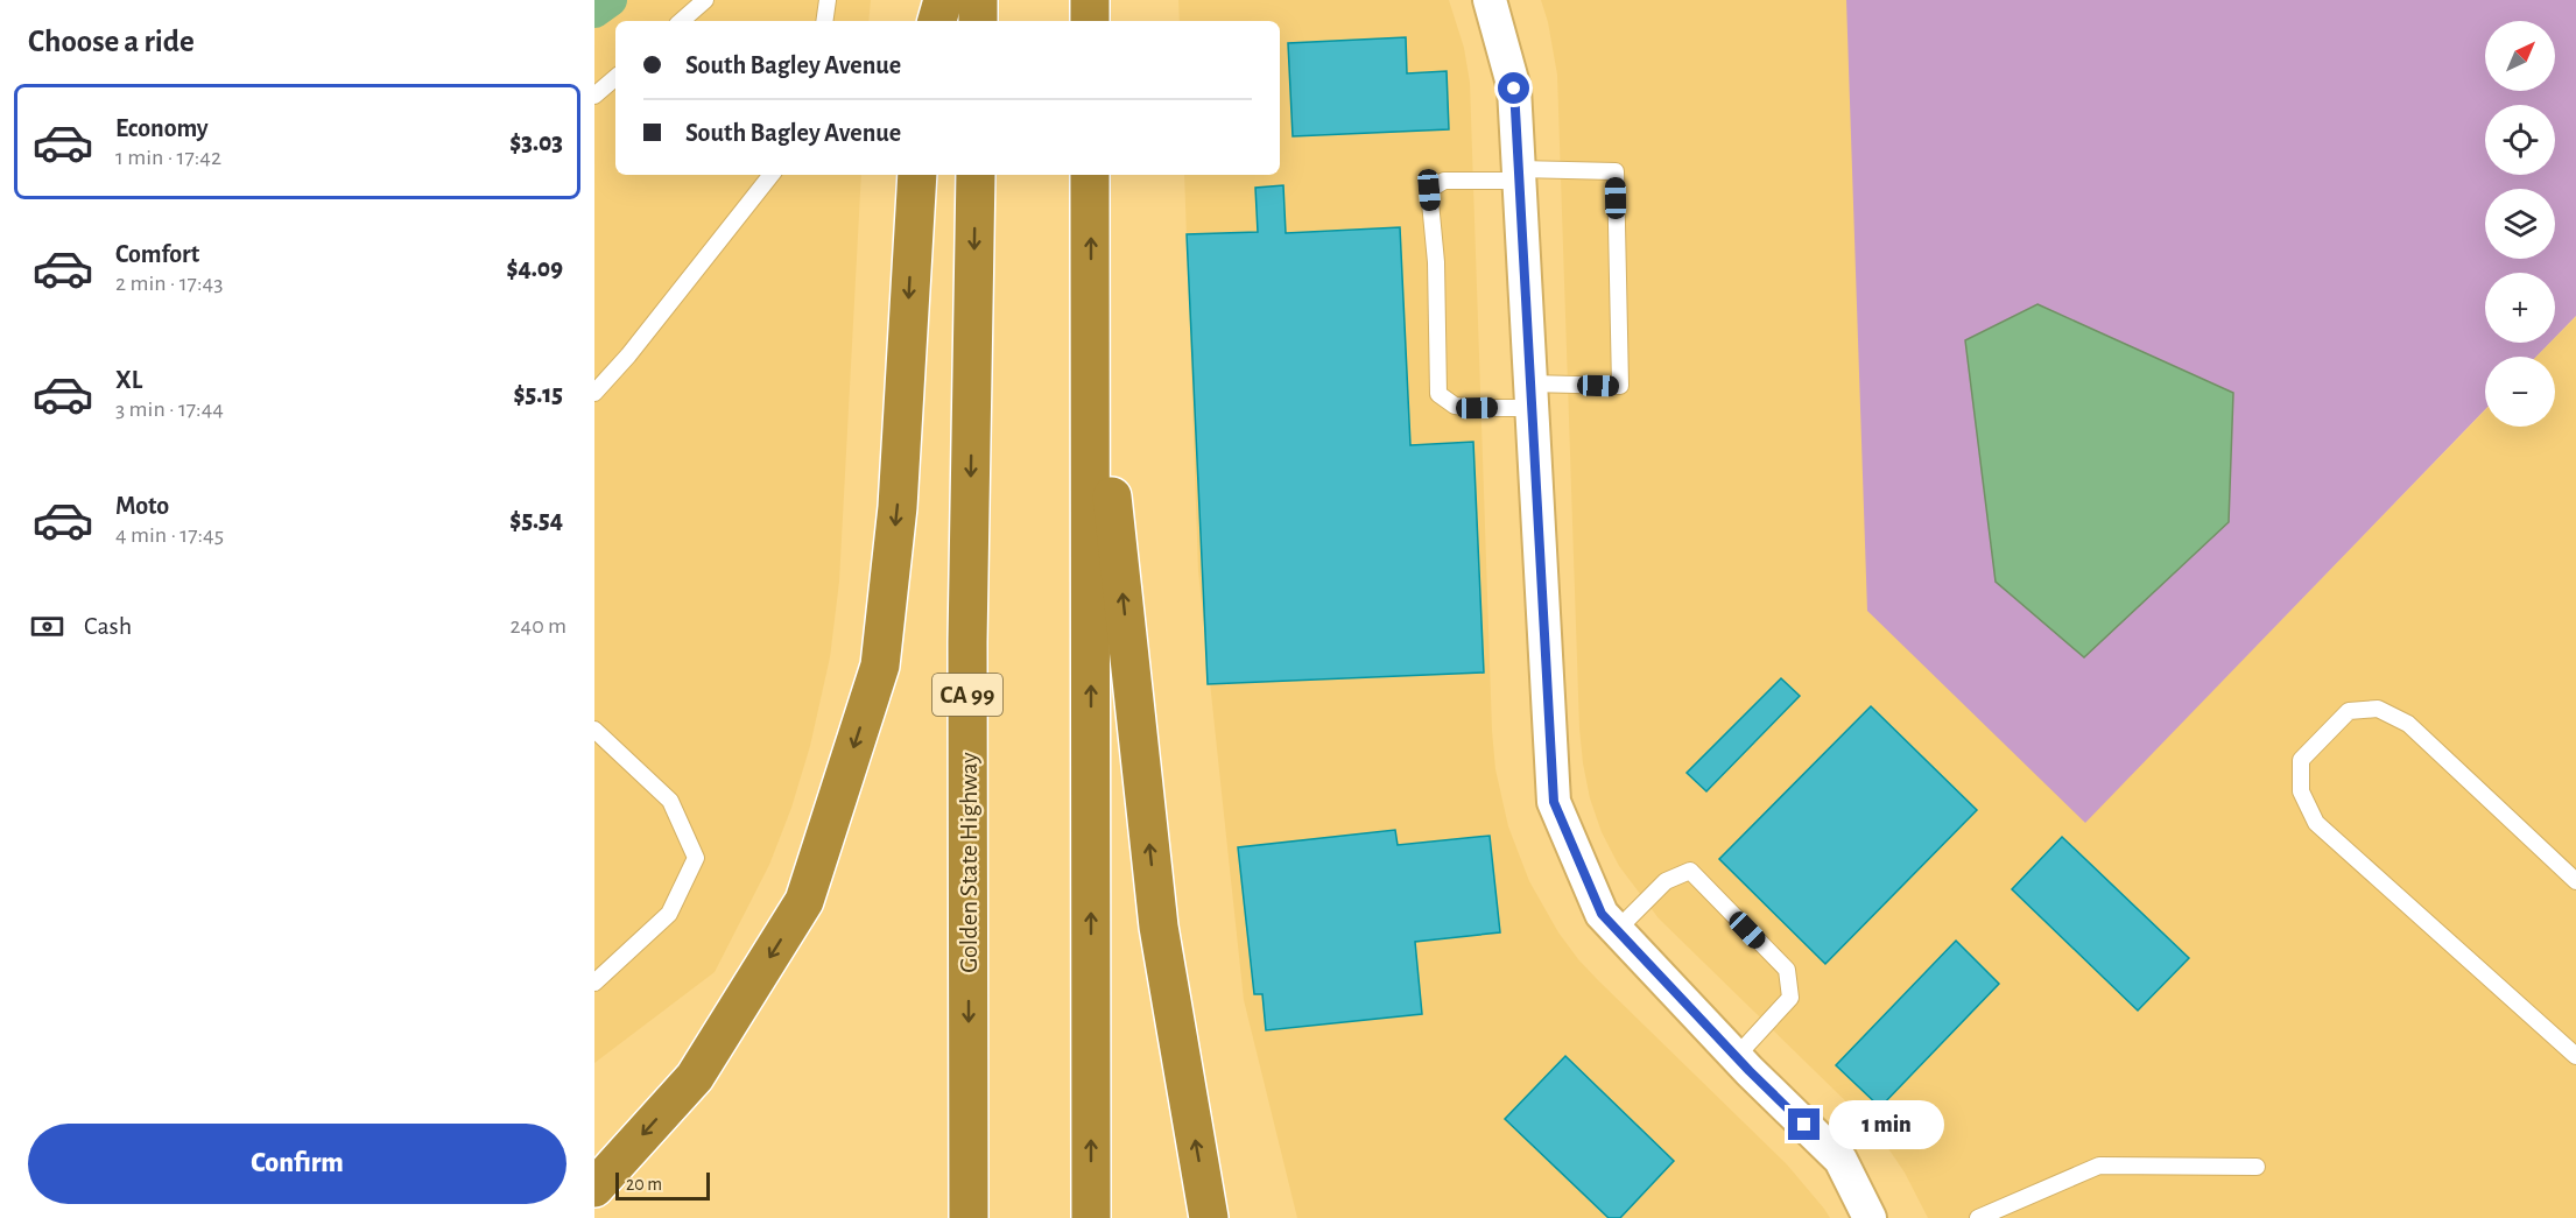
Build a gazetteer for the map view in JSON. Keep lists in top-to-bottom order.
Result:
{
  "streets": {
    "highway": ["CA 99", "Golden State Highway"]
  },
  "scale_bar": "20 m",
  "north": "top right",
  "page": {
    "heading": "Choose a ride",
    "map_buttons": ["+", "−"],
    "banner": ["South Bagley Avenue", "South Bagley Avenue"],
    "list": [
      {
        "name": "Economy",
        "note": "1 min · 17:42",
        "value": "$3.03"
      },
      {
        "name": "Comfort",
        "note": "2 min · 17:43",
        "value": "$4.09"
      },
      {
        "name": "XL",
        "note": "3 min · 17:44",
        "value": "$5.15"
      },
      {
        "name": "Moto",
        "note": "4 min · 17:45",
        "value": "$5.54"
      }
    ],
    "pay": ["Cash", "240 m"],
    "bubble": "1 min",
    "buttons": "Confirm",
    "scale": "20 m"
  }
}
